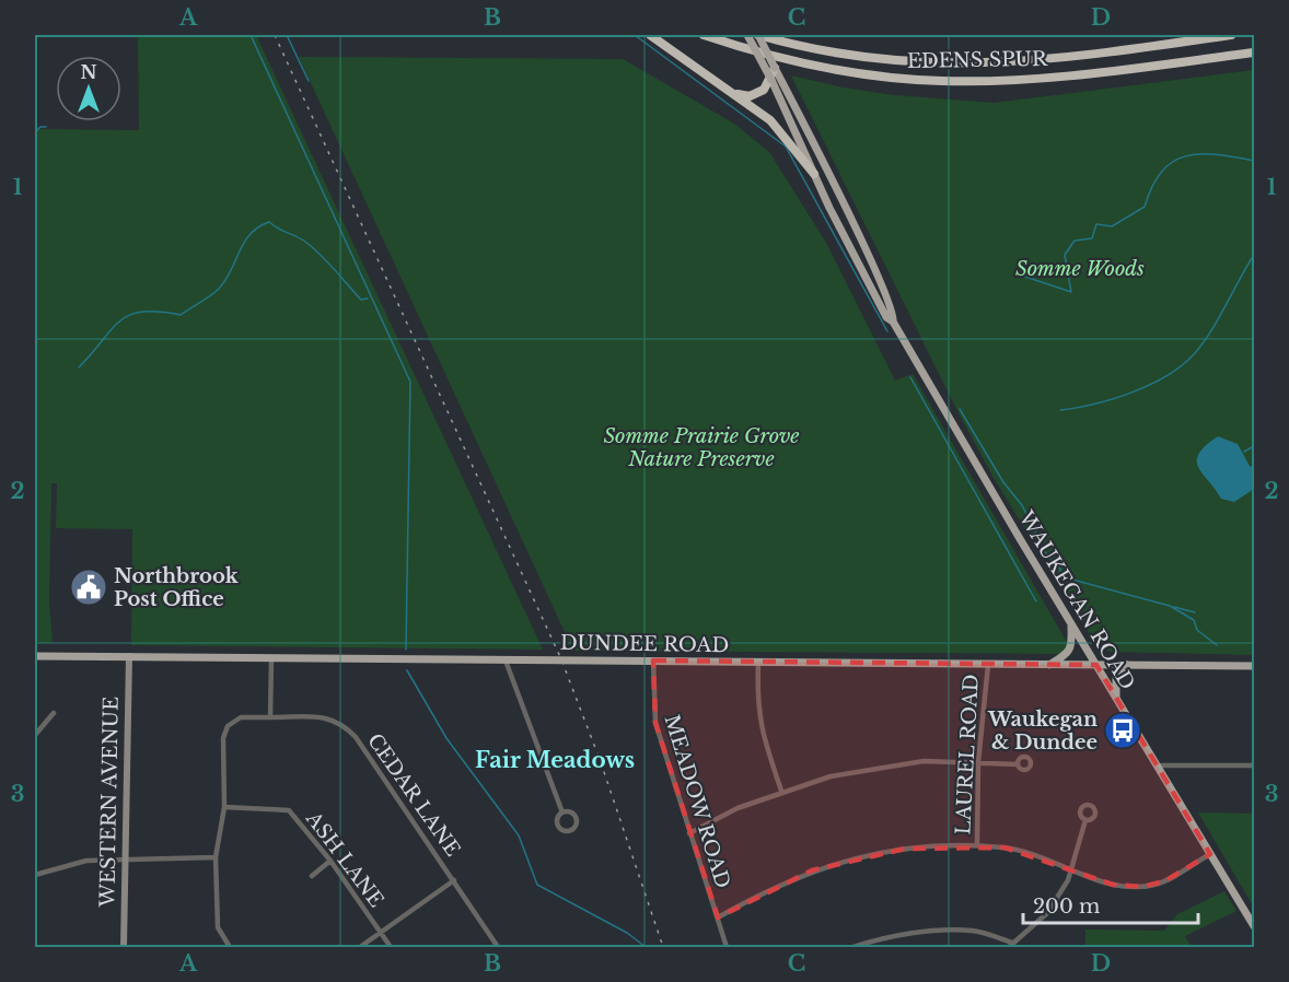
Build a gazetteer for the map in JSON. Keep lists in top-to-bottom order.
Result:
{
  "streets": {
    "highway": ["EDENS SPUR"],
    "main road": ["WAUKEGAN ROAD", "DUNDEE ROAD"],
    "street": [
      "LAUREL ROAD",
      "CEDAR LANE",
      "WESTERN AVENUE",
      "MEADOW ROAD",
      "ASH LANE"
    ]
  },
  "crossings": [
    ["EDENS SPUR", "WAUKEGAN ROAD"],
    ["WAUKEGAN ROAD", "DUNDEE ROAD"],
    ["DUNDEE ROAD", "LAUREL ROAD"],
    ["DUNDEE ROAD", "WESTERN AVENUE"],
    ["DUNDEE ROAD", "MEADOW ROAD"]
  ],
  "districts": ["Fair Meadows"],
  "parks": ["Somme Woods", "Somme Prairie Grove Nature Preserve"],
  "places": {
    "public building": ["Northbrook Post Office"],
    "bus stop": ["Waukegan & Dundee"]
  },
  "scale_bar": "200 m",
  "north": "top",
  "grid": {
    "columns": [
      "A",
      "B",
      "C",
      "D"
    ],
    "rows": ["1", "2", "3"]
  }
}
